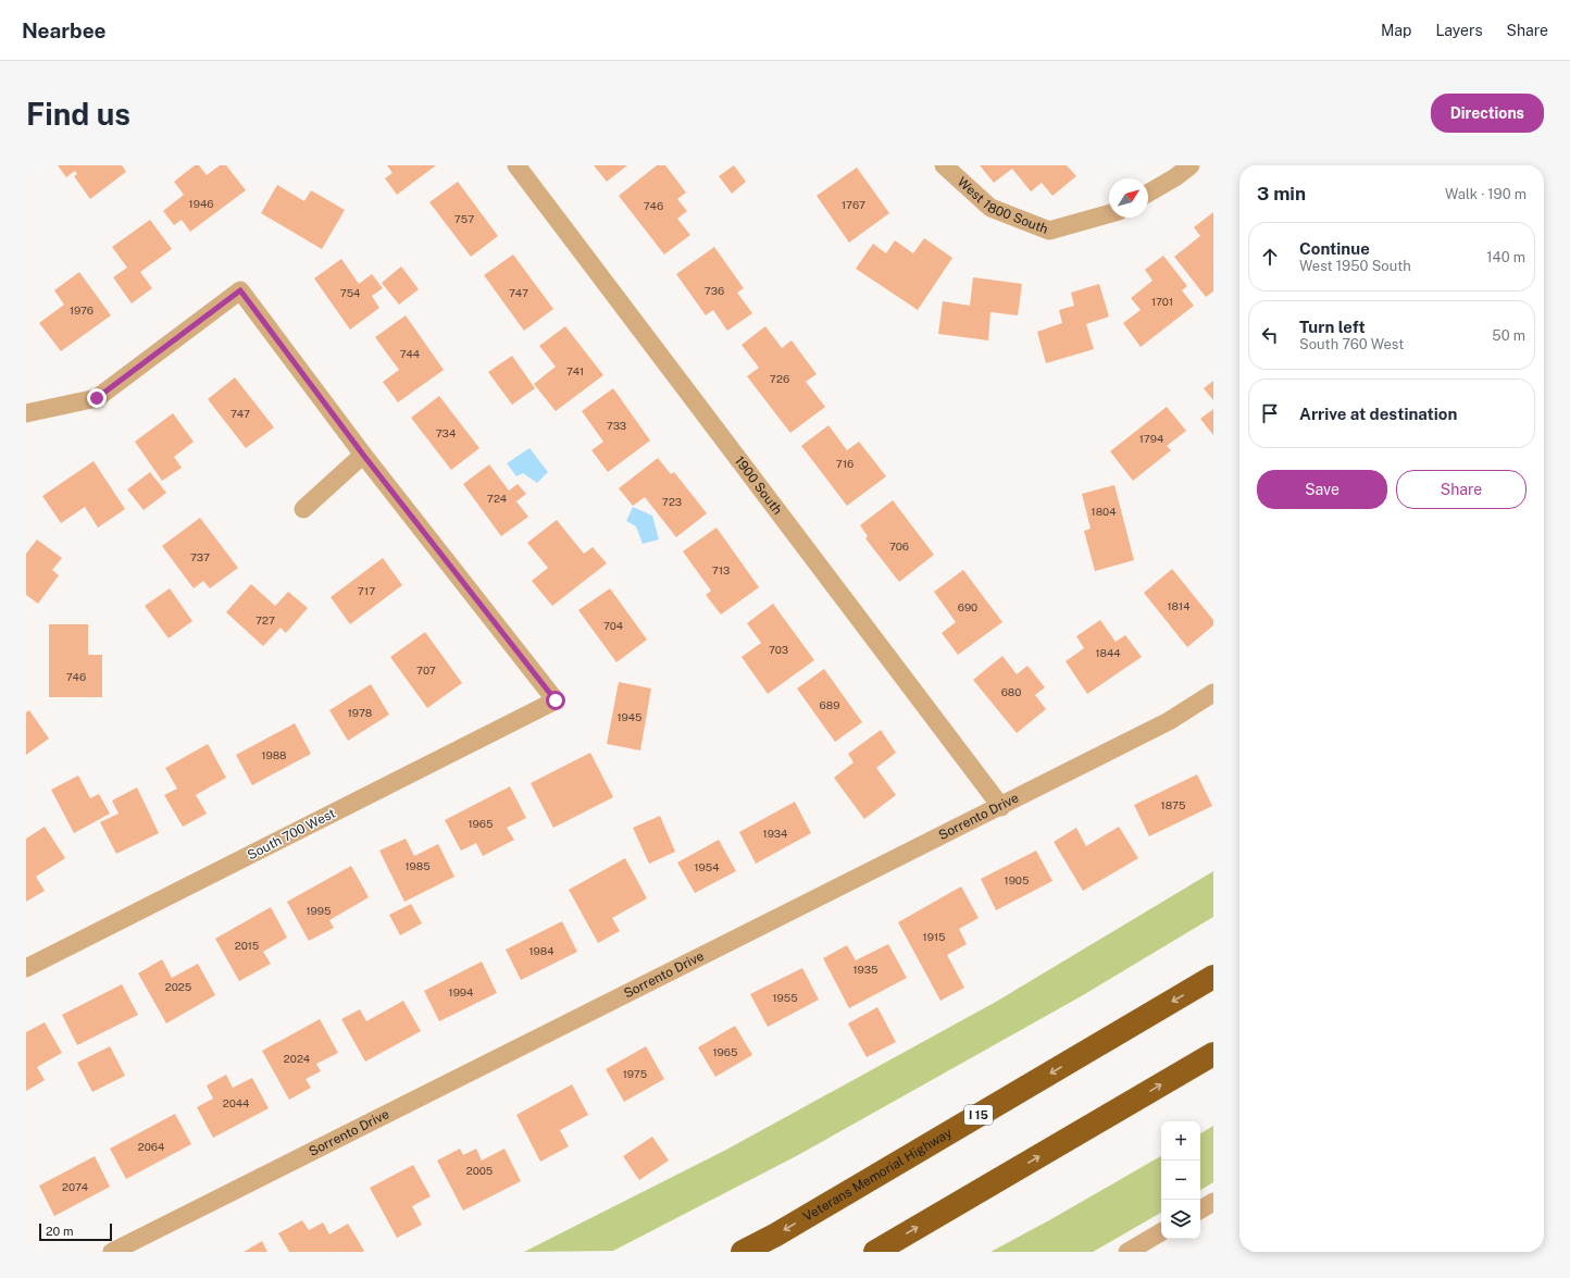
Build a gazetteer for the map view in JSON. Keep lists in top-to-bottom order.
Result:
{
  "streets": {
    "highway": ["I 15", "Veterans Memorial Highway"],
    "street": [
      "West 1800 South",
      "1900 South",
      "Sorrento Drive",
      "South 700 West"
    ]
  },
  "crossings": [
    ["1900 South", "Sorrento Drive"]
  ],
  "house_numbers": [
    "1946",
    "1767",
    "746",
    "757",
    "736",
    "754",
    "747",
    "1701",
    "1976",
    "744",
    "741",
    "726",
    "747",
    "733",
    "734",
    "1794",
    "716",
    "724",
    "723",
    "1804",
    "706",
    "737",
    "713",
    "717",
    "1814",
    "690",
    "727",
    "704",
    "703",
    "1844",
    "707",
    "746",
    "680",
    "689",
    "1978",
    "1945",
    "1988",
    "1875",
    "1965",
    "1934",
    "1985",
    "1954",
    "1905",
    "1995",
    "1915",
    "2015",
    "1984",
    "1935",
    "2025",
    "1994",
    "1955",
    "1965",
    "2024",
    "1975",
    "2044",
    "2064",
    "2005",
    "2074"
  ],
  "scale_bar": "20 m",
  "north": "top right",
  "page": {
    "header": "Nearbee",
    "nav": ["Map", "Layers", "Share"],
    "buttons": [
      "Directions",
      ["Save", "Share"]
    ],
    "title": "Find us",
    "heading": ["3 min", "Walk · 190 m"],
    "list": [
      ["Continue", "West 1950 South", "140 m"],
      ["Turn left", "South 760 West", "50 m"],
      "Arrive at destination"
    ],
    "map_buttons": ["+", "−"],
    "scale": "20 m"
  }
}
